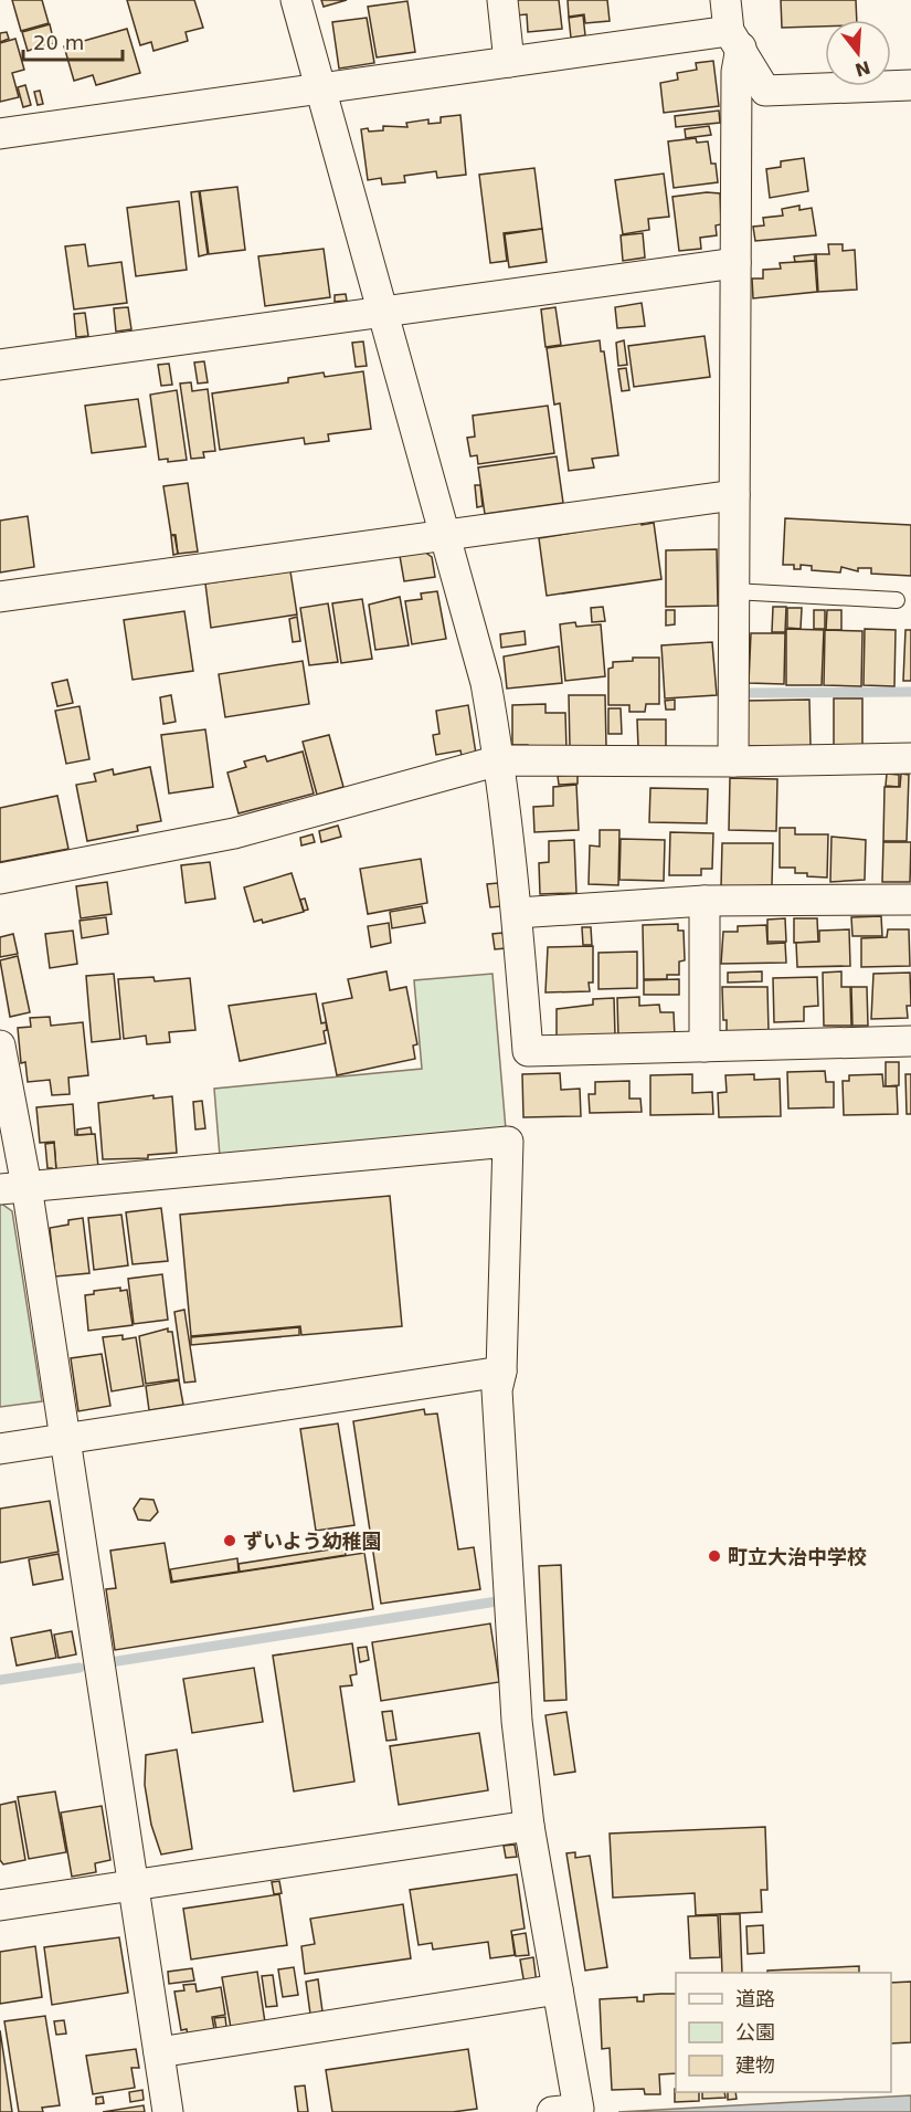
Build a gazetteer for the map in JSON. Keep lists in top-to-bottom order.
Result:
{
  "places": ["ずいよう幼稚園", "町立大治中学校"],
  "legend": ["道路", "公園", "建物"],
  "scale_bar": "20 m",
  "north": "bottom"
}
